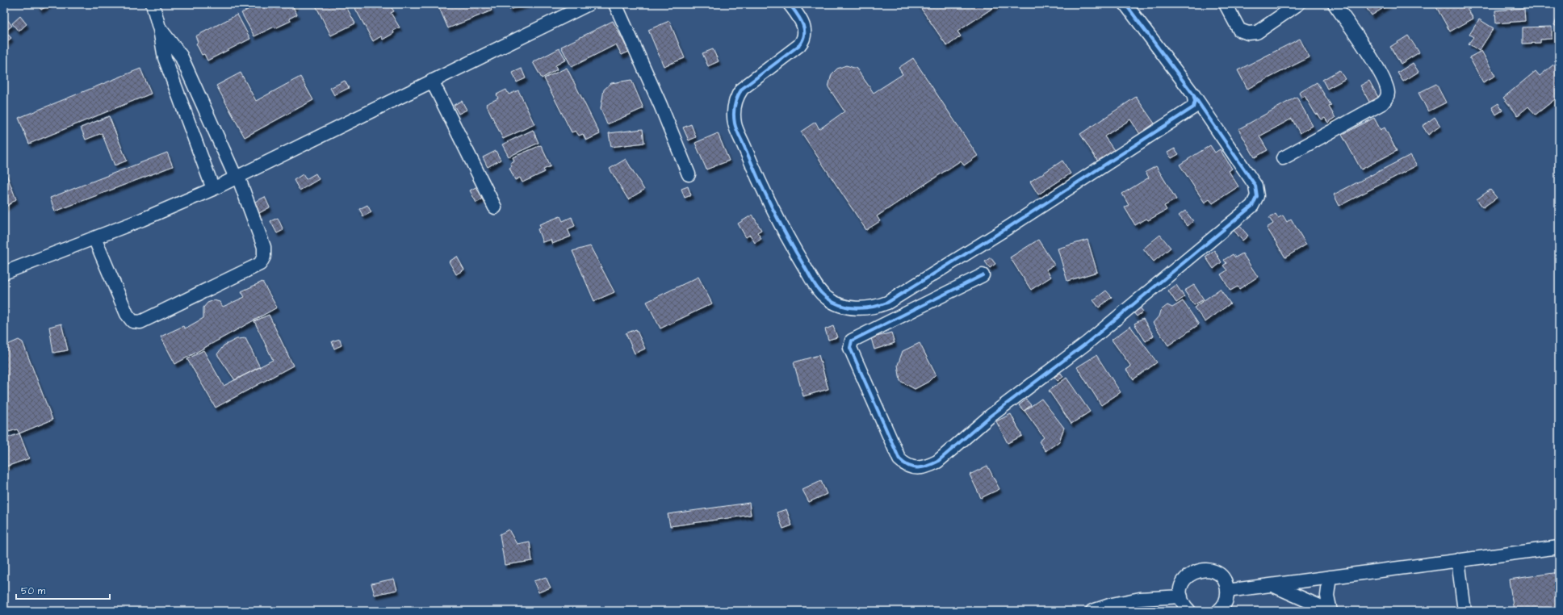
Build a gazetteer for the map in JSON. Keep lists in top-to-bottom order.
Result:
{
  "scale_bar": "50 m"
}
